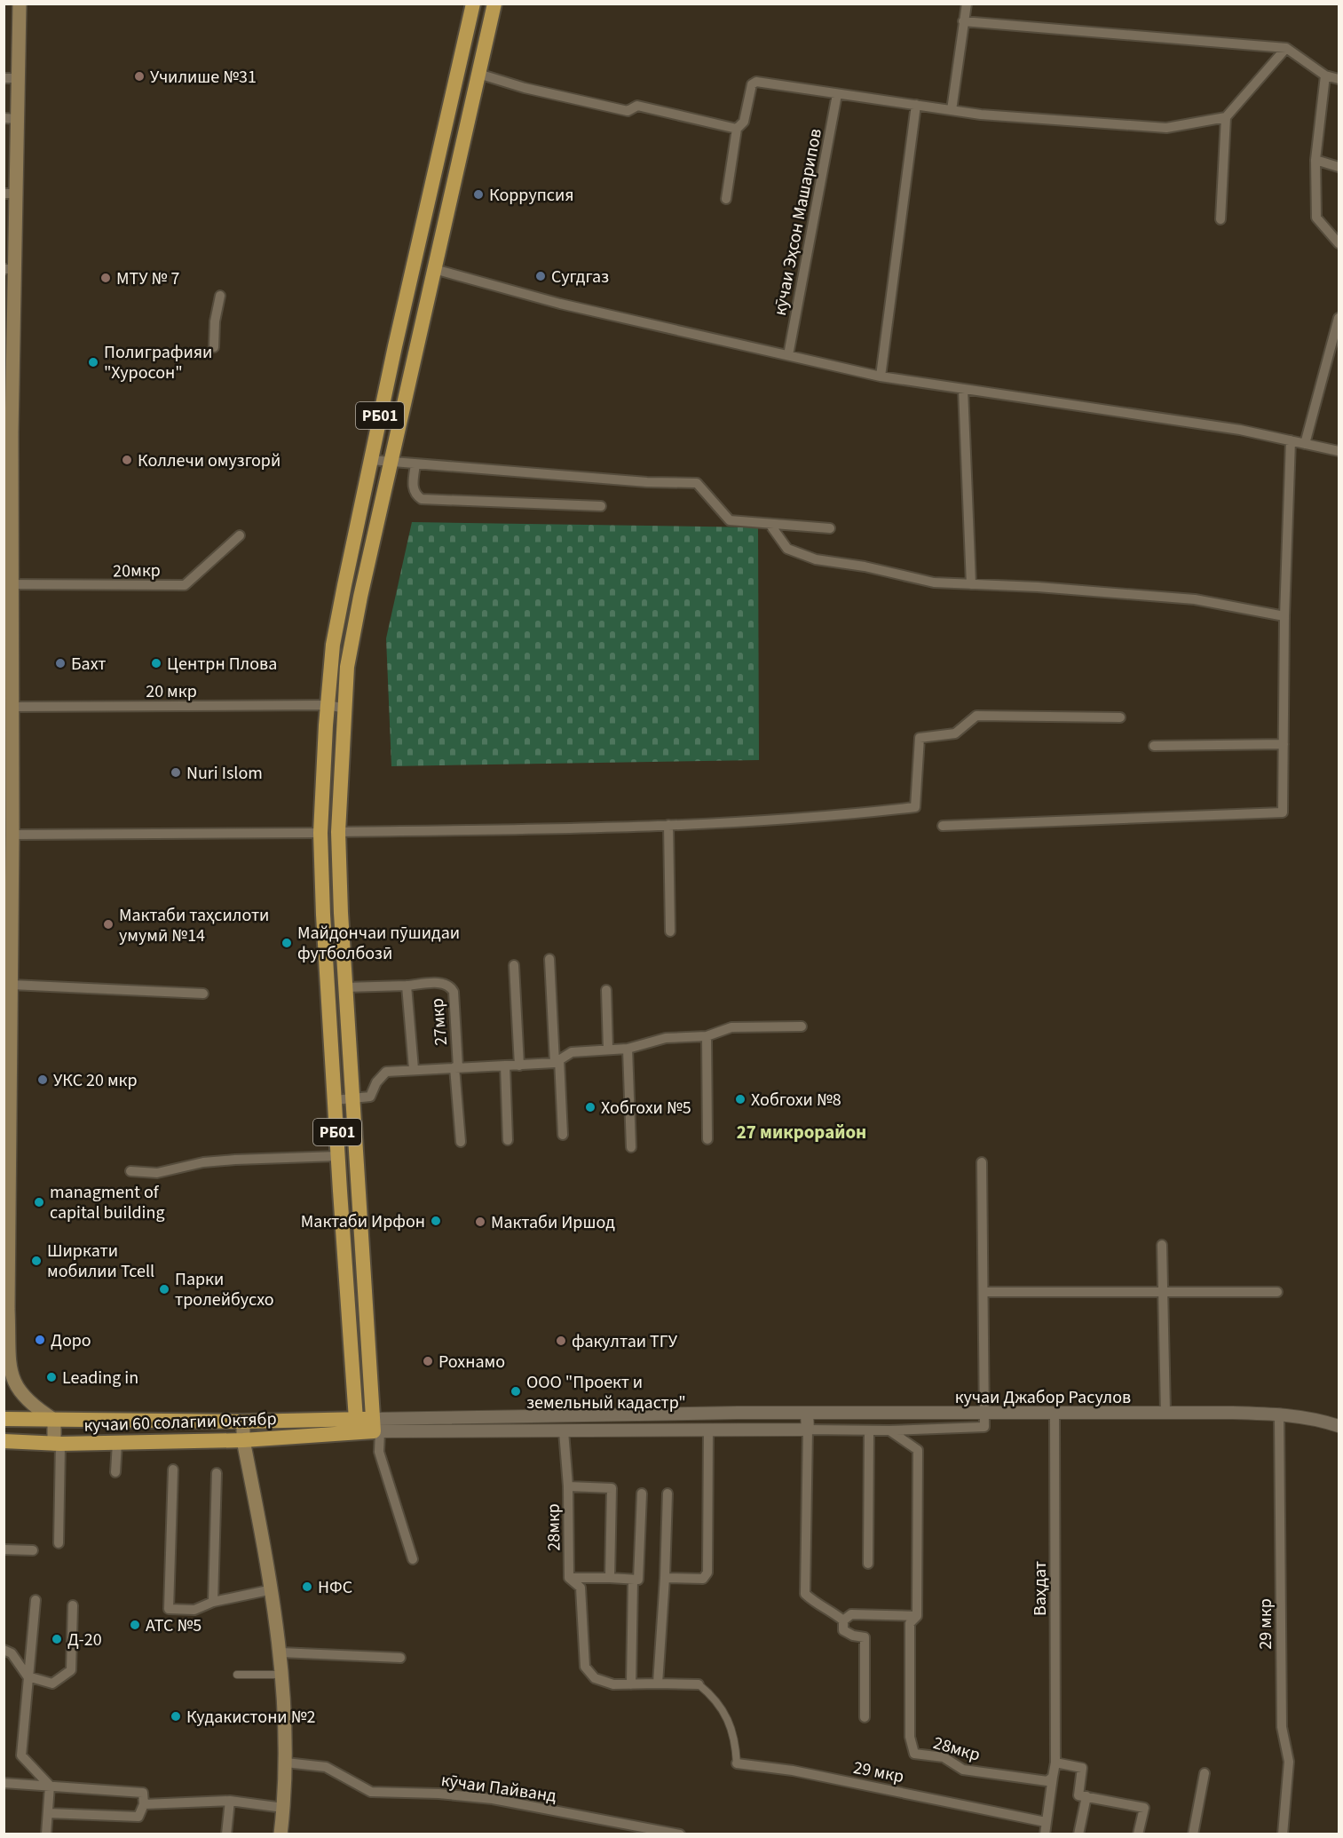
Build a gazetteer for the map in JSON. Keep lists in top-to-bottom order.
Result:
{
  "streets": {
    "highway": ["РБ01", "кучаи 60 солагии Октябр"],
    "street": [
      "кӯчаи Эҳсон Машарипов",
      "20мкр",
      "20 мкр",
      "27мкр",
      "кучаи Джабор Расулов",
      "28мкр",
      "Ваҳдат",
      "29 мкр",
      "кӯчаи Пайванд"
    ]
  },
  "crossings": [
    ["РБ01", "20 мкр"],
    ["РБ01", "27мкр"],
    ["РБ01", "кучаи Джабор Расулов"],
    ["РБ01", "кучаи 60 солагии Октябр"],
    ["кучаи Джабор Расулов", "Ваҳдат"],
    ["кучаи Джабор Расулов", "29 мкр"]
  ],
  "districts": ["27 микрорайон"],
  "places": [
    "Училише №31",
    "Коррупсия",
    "Сугдгаз",
    "МТУ № 7",
    "Полиграфияи \"Хуросон\"",
    "Коллечи омузгорй",
    "Бахт",
    "Центрн Плова",
    "Nuri Islom",
    "Мактаби таҳсилоти умумӣ №14",
    "Майдончаи пӯшидаи футболбозӣ",
    "УКС 20 мкр",
    "Хобгохи №8",
    "Хобгохи №5",
    "managment of capital building",
    "Мактаби Ирфон",
    "Мактаби Иршод",
    "Ширкати мобилии Tcell",
    "Парки тролейбусхо",
    "Доро",
    "факултаи ТГУ",
    "Рохнамо",
    "Leading in",
    "ООО \"Проект и земельный кадастр\"",
    "НФС",
    "АТС №5",
    "Д-20",
    "Кудакистони №2"
  ]
}
